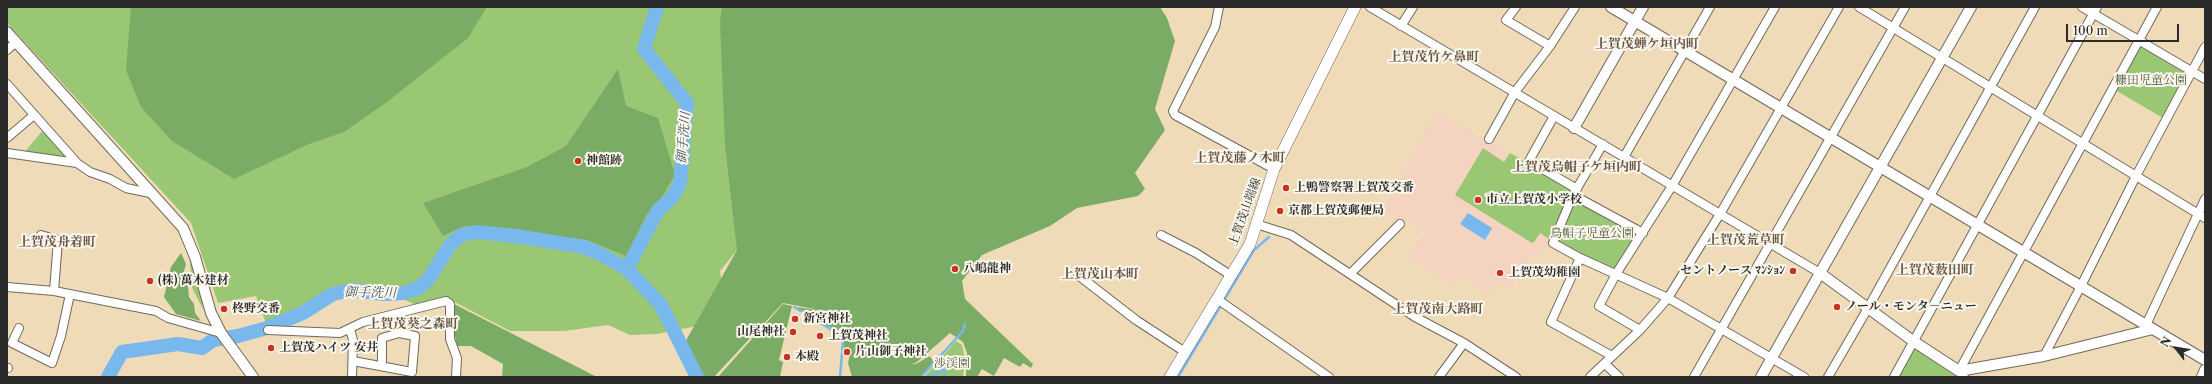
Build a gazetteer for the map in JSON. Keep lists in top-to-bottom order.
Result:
{
  "streets": {
    "main road": ["上賀茂山端線"]
  },
  "districts": [
    "上賀茂蝉ケ垣内町",
    "上賀茂竹ケ鼻町",
    "上賀茂藤ノ木町",
    "上賀茂烏帽子ケ垣内町",
    "上賀茂荒草町",
    "上賀茂舟着町",
    "上賀茂薮田町",
    "上賀茂山本町",
    "上賀茂南大路町",
    "上賀茂葵之森町"
  ],
  "water": ["御手洗川"],
  "parks": ["糠田児童公園", "鳥帽子児童公園", "渉渓園"],
  "places": [
    "神館跡",
    "上鴨警察署上賀茂交番",
    "市立上賀茂小学校",
    "京都上賀茂郵便局",
    "八嶋龍神",
    "セントノース ﾏﾝｼｮﾝ",
    "上賀茂幼稚園",
    "(株) 萬木建材",
    "ノール・モンタ－ニュー",
    "柊野交番",
    "新宮神社",
    "山尾神社",
    "上賀茂神社",
    "上賀茂ハイツ 安井",
    "片山御子神社",
    "本殿"
  ],
  "scale_bar": "100 m",
  "north": "top left"
}
